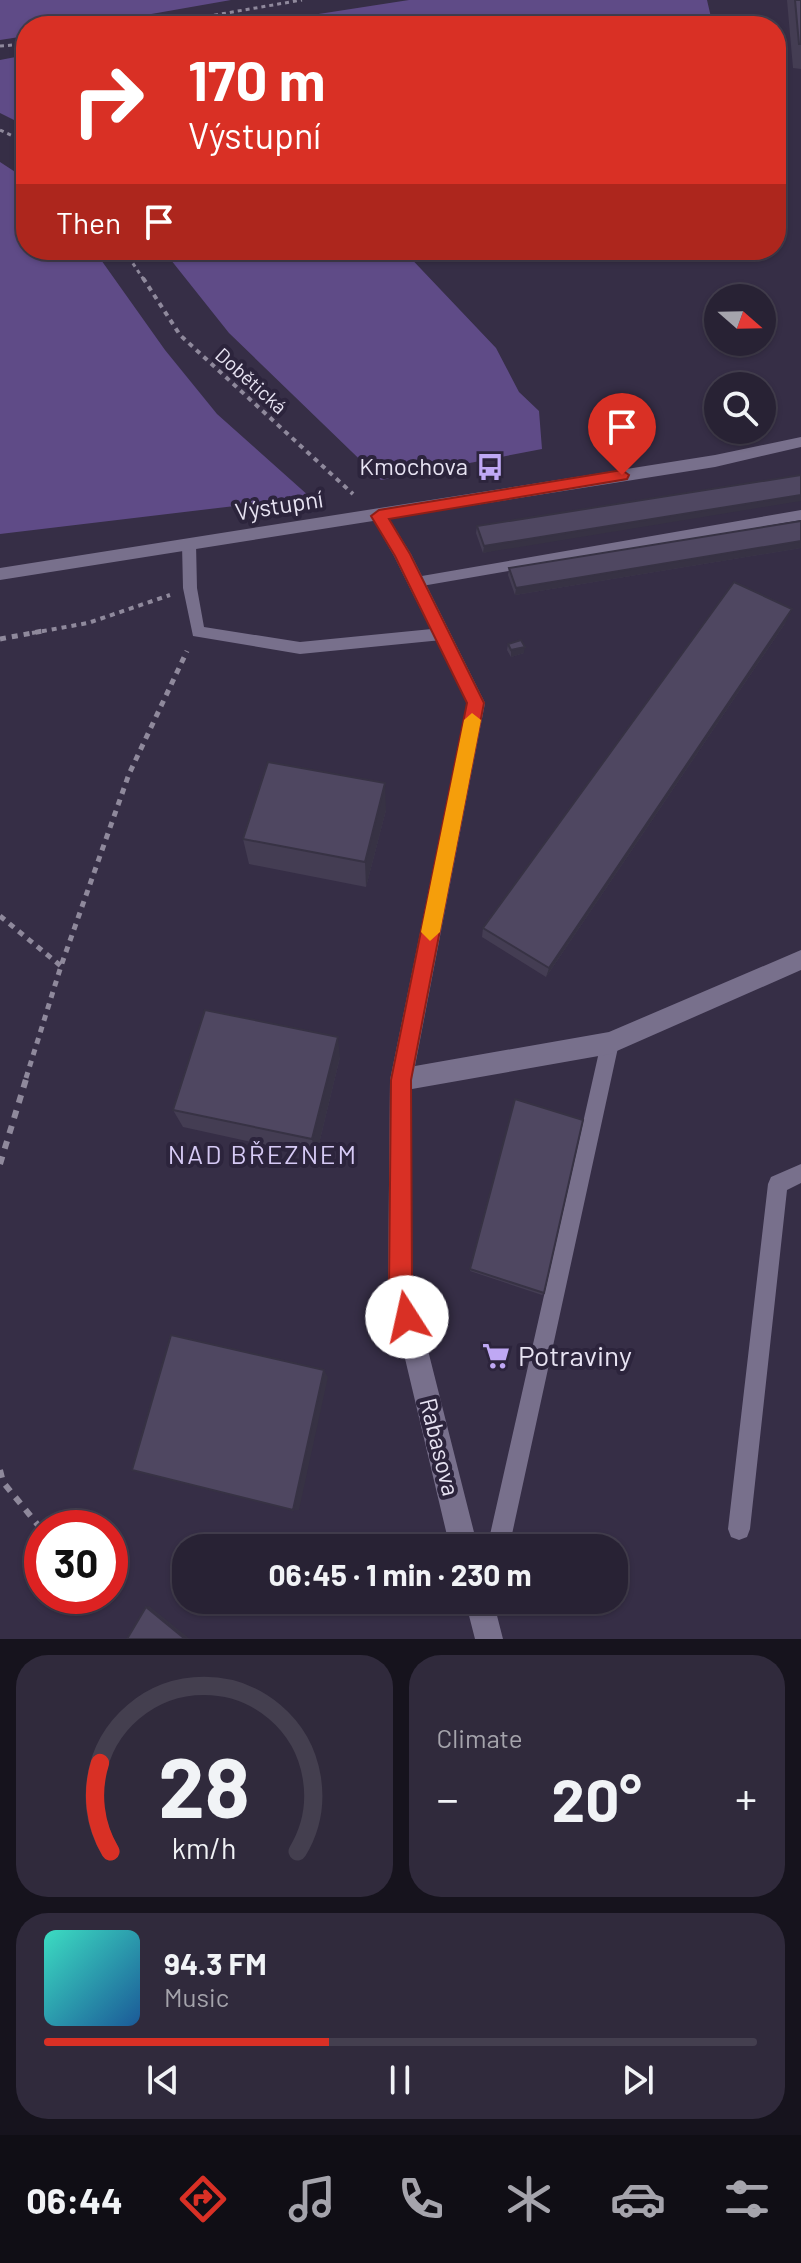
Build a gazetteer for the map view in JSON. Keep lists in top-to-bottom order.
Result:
{
  "streets": {
    "street": ["Výstupní", "Rabasova"],
    "path": ["Dobětická"]
  },
  "crossings": [
    ["Dobětická", "Výstupní"],
    ["Dobětická", "Rabasova"],
    ["Výstupní", "Rabasova"]
  ],
  "districts": ["NAD BŘEZNEM"],
  "places": {
    "bus stop": ["Kmochova"],
    "supermarket": ["Potraviny"]
  },
  "north": "right",
  "page": {
    "turn": ["170 m", "Výstupní"],
    "then": "Then",
    "limit": "30",
    "trip": "06:45 · 1 min · 230 m",
    "tile": "Climate",
    "heat": ["−", "20°", "+"],
    "song": ["94.3 FM", "Music"],
    "tabs": "06:44",
    "gauge": ["28", "km/h"]
  }
}
